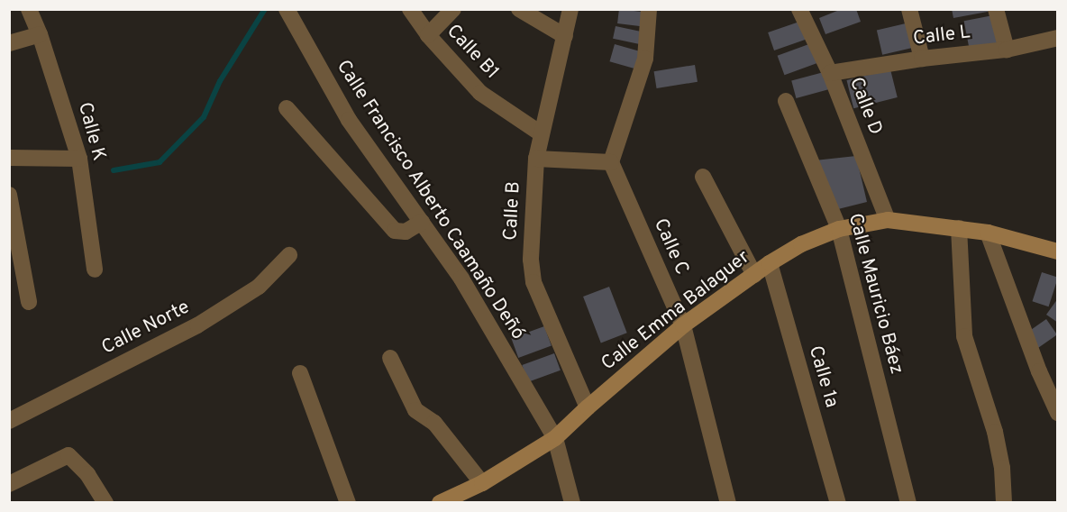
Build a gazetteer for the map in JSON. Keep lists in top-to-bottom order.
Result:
{
  "streets": {
    "street": [
      "Calle L",
      "Calle B1",
      "Calle D",
      "Calle K",
      "Calle Francisco Alberto Caamaño Deñó",
      "Calle B",
      "Calle C",
      "Calle Mauricio Báez",
      "Calle Emma Balaguer",
      "Calle Norte",
      "Calle 1a"
    ]
  },
  "crossings": [
    ["Calle L", "Calle D"],
    ["Calle B1", "Calle B"],
    ["Calle D", "Calle Emma Balaguer"],
    ["Calle Francisco Alberto Caamaño Deñó", "Calle Emma Balaguer"],
    ["Calle B", "Calle Emma Balaguer"],
    ["Calle C", "Calle Emma Balaguer"],
    ["Calle Mauricio Báez", "Calle Emma Balaguer"],
    ["Calle Emma Balaguer", "Calle 1a"]
  ]
}
